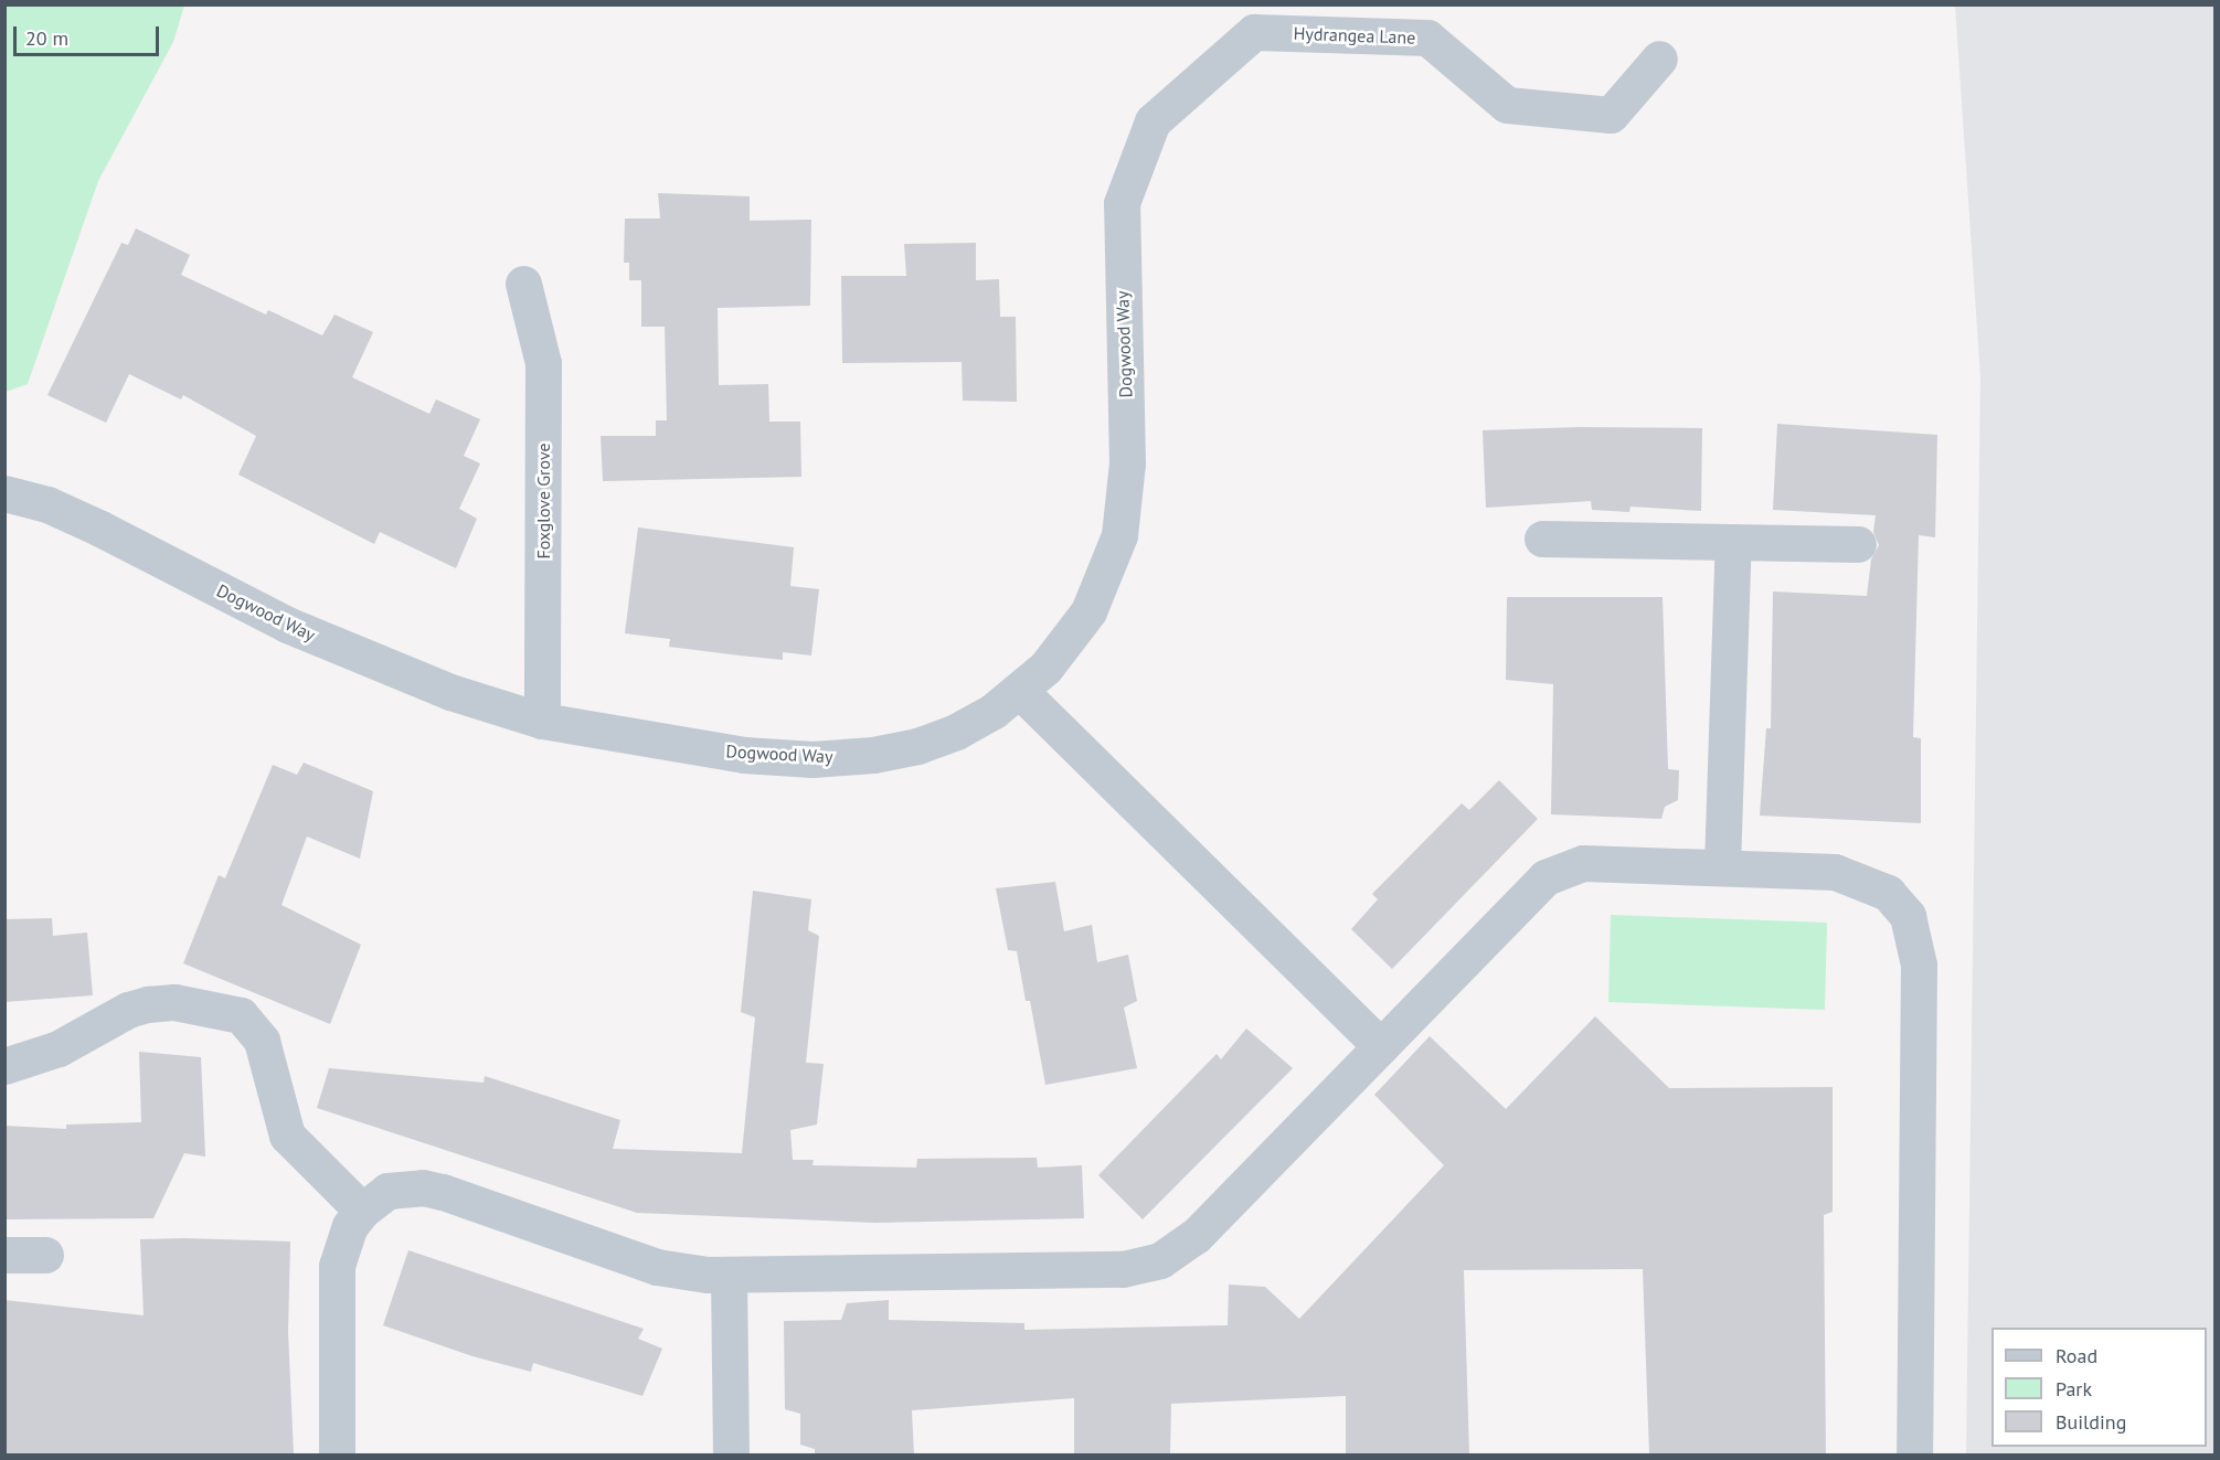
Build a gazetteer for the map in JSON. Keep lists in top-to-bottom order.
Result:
{
  "streets": {
    "street": ["Hydrangea Lane", "Dogwood Way", "Foxglove Grove"]
  },
  "crossings": [
    ["Hydrangea Lane", "Dogwood Way"],
    ["Dogwood Way", "Foxglove Grove"]
  ],
  "legend": ["Road", "Park", "Building"],
  "scale_bar": "20 m"
}
